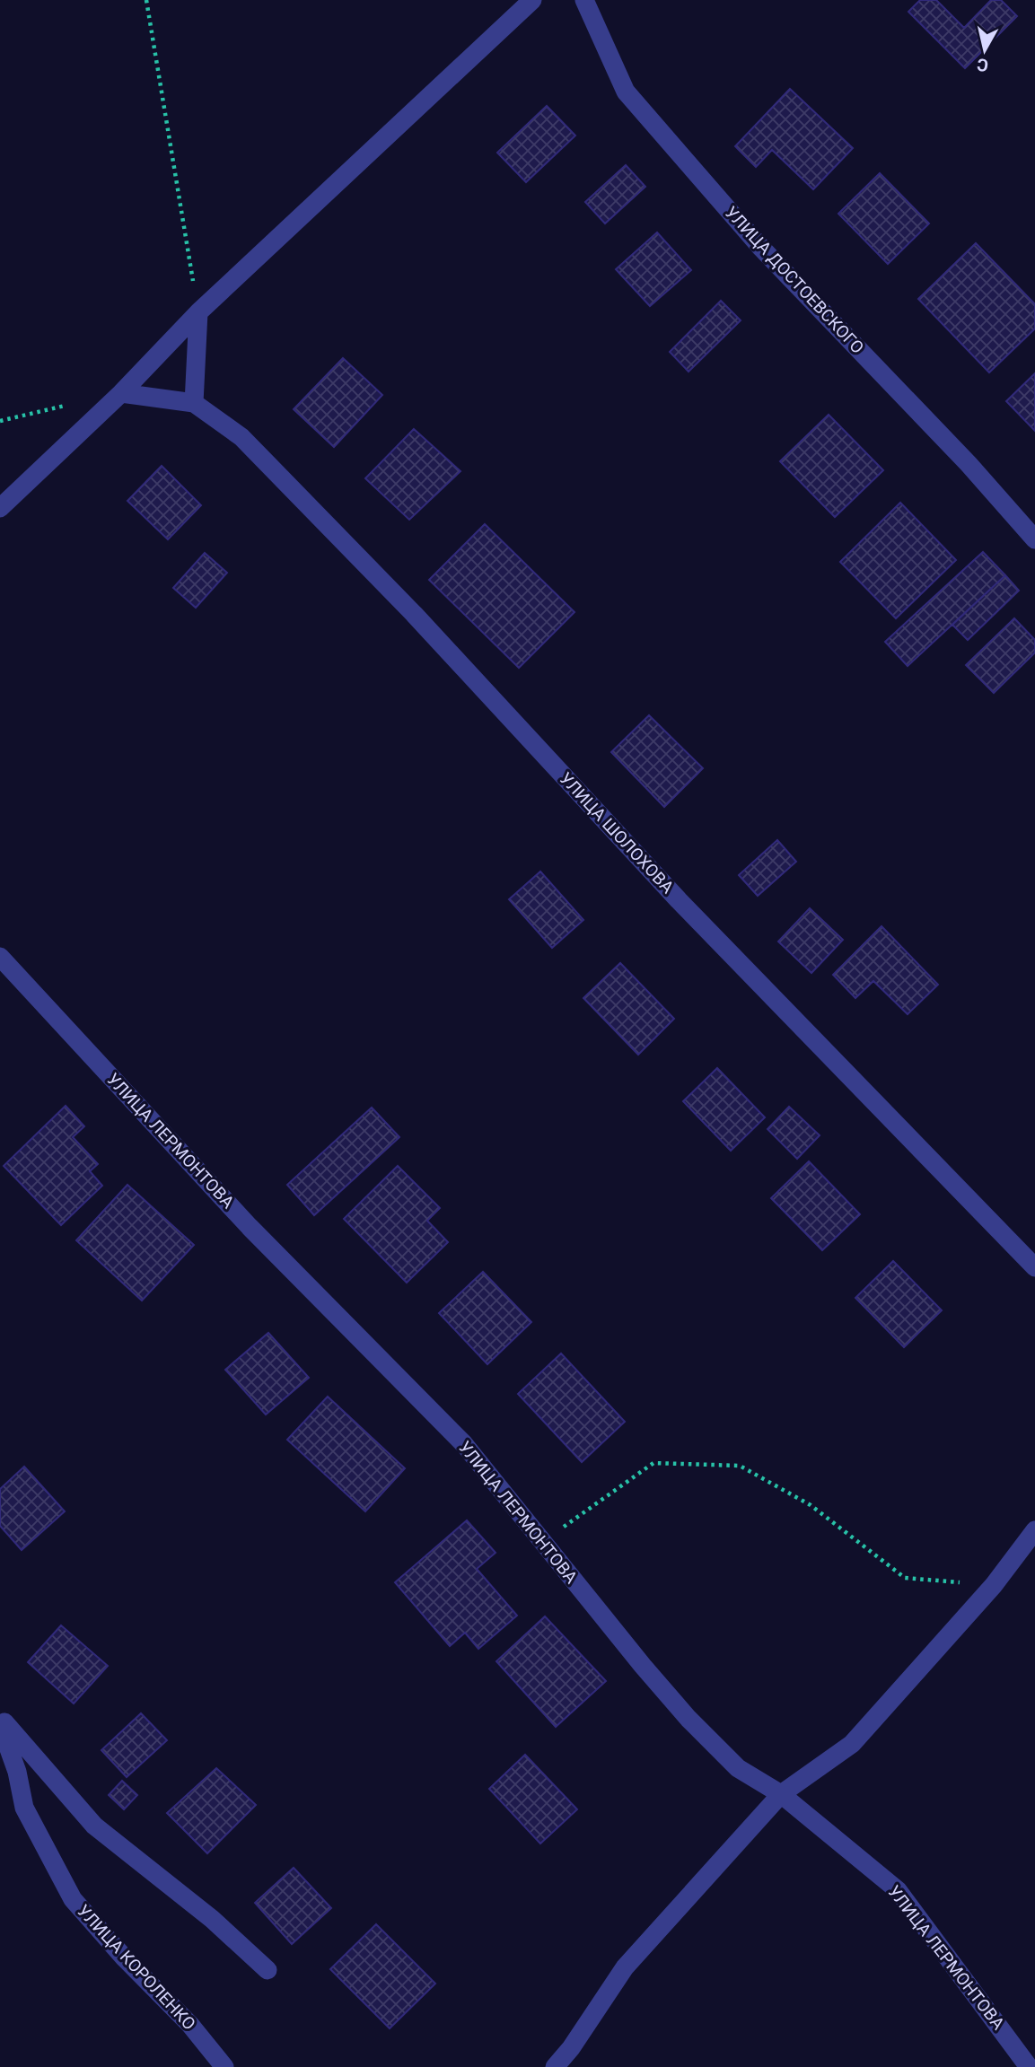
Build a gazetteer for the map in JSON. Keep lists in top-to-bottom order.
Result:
{
  "streets": {
    "street": [
      "УЛИЦА ДОСТОЕВСКОГО",
      "УЛИЦА ШОЛОХОВА",
      "УЛИЦА ЛЕРМОНТОВА",
      "УЛИЦА КОРОЛЕНКО"
    ]
  },
  "north": "bottom"
}
